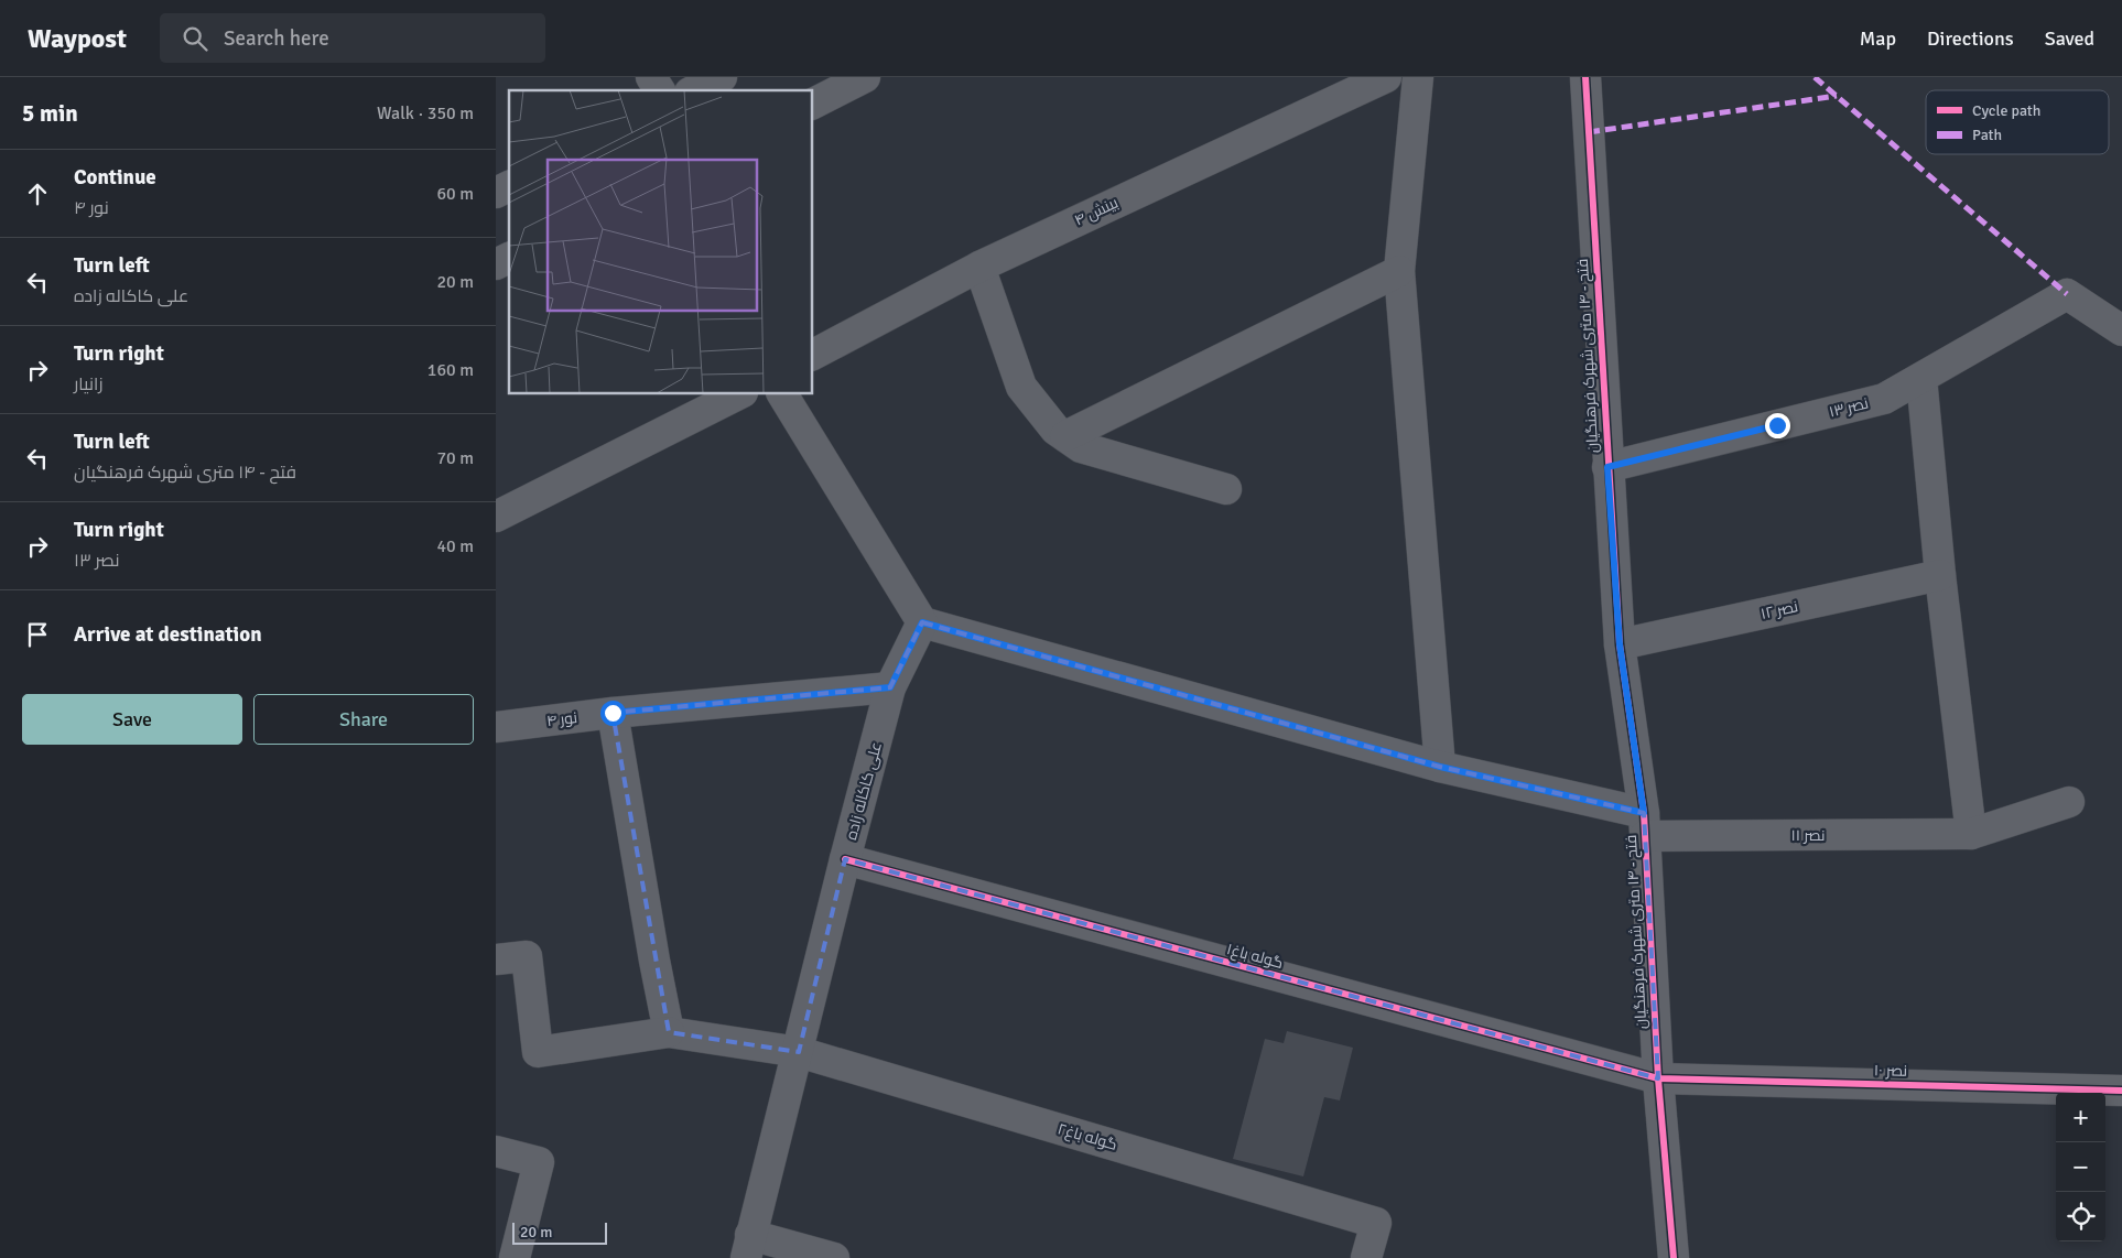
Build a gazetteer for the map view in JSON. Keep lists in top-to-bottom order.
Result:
{
  "streets": {
    "street": [
      "بینش ۴",
      "فتح - ۱۴ متری شهرک فرهنگیان",
      "نصر ۱۳",
      "نصر ۱۲",
      "نور ۴",
      "علی کاکاله زاده",
      "نصر ۱۱",
      "گوله باغ۱",
      "نصر ۱۰",
      "گوله باغ۲"
    ]
  },
  "crossings": [
    ["فتح - ۱۴ متری شهرک فرهنگیان", "نصر ۱۳"],
    ["فتح - ۱۴ متری شهرک فرهنگیان", "نصر ۱۲"],
    ["فتح - ۱۴ متری شهرک فرهنگیان", "نصر ۱۱"],
    ["فتح - ۱۴ متری شهرک فرهنگیان", "گوله باغ۱"],
    ["فتح - ۱۴ متری شهرک فرهنگیان", "نصر ۱۰"],
    ["نور ۴", "علی کاکاله زاده"],
    ["علی کاکاله زاده", "نصر ۱۱"],
    ["علی کاکاله زاده", "گوله باغ۱"],
    ["علی کاکاله زاده", "گوله باغ۲"],
    ["گوله باغ۱", "نصر ۱۰"]
  ],
  "legend": ["Cycle path", "Path"],
  "scale_bar": "20 m",
  "page": {
    "header": "Waypost",
    "search": "Search here",
    "nav": ["Map", "Directions", "Saved"],
    "heading": ["5 min", "Walk · 350 m"],
    "list": [
      ["Continue", "نور ۴", "60 m"],
      ["Turn left", "علی کاکاله زاده", "20 m"],
      ["Turn right", "زانیار", "160 m"],
      ["Turn left", "فتح - ۱۴ متری شهرک فرهنگیان", "70 m"],
      ["Turn right", "نصر ۱۳", "40 m"],
      "Arrive at destination"
    ],
    "buttons": ["Save", "Share"],
    "map_buttons": ["+", "−"],
    "scale": "20 m"
  }
}
